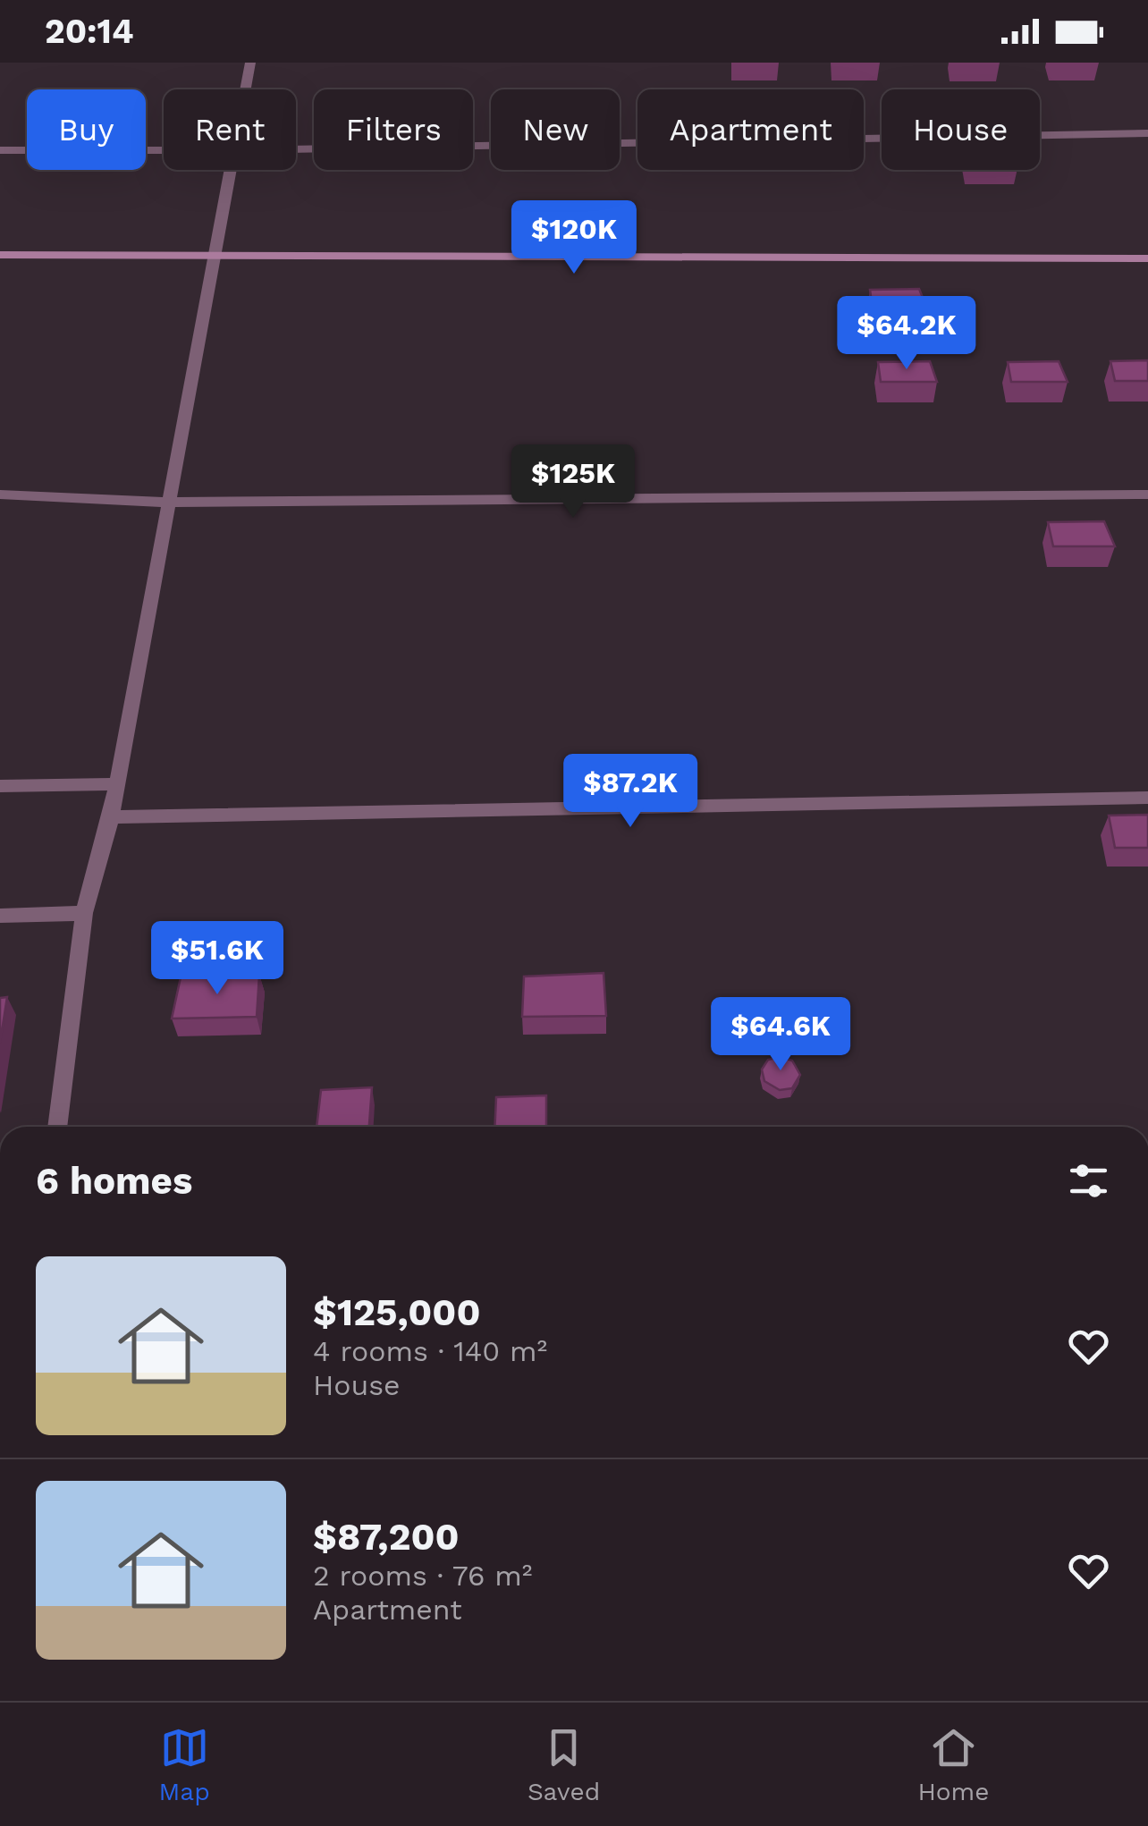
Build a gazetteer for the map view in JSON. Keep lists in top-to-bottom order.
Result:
{
  "page": {
    "status": "20:14",
    "chip": [
      "Buy",
      "Rent",
      "Filters",
      "New",
      "Apartment",
      "House"
    ],
    "price": [
      "$120K",
      "$64.2K",
      "$125K",
      "$87.2K",
      "$51.6K",
      "$64.6K"
    ],
    "heading": "6 homes",
    "list": [
      {
        "name": "$125,000",
        "note": "4 rooms · 140 m² · House"
      },
      {
        "name": "$87,200",
        "note": "2 rooms · 76 m² · Apartment"
      }
    ],
    "tabs": ["Map", "Saved", "Home"]
  }
}
